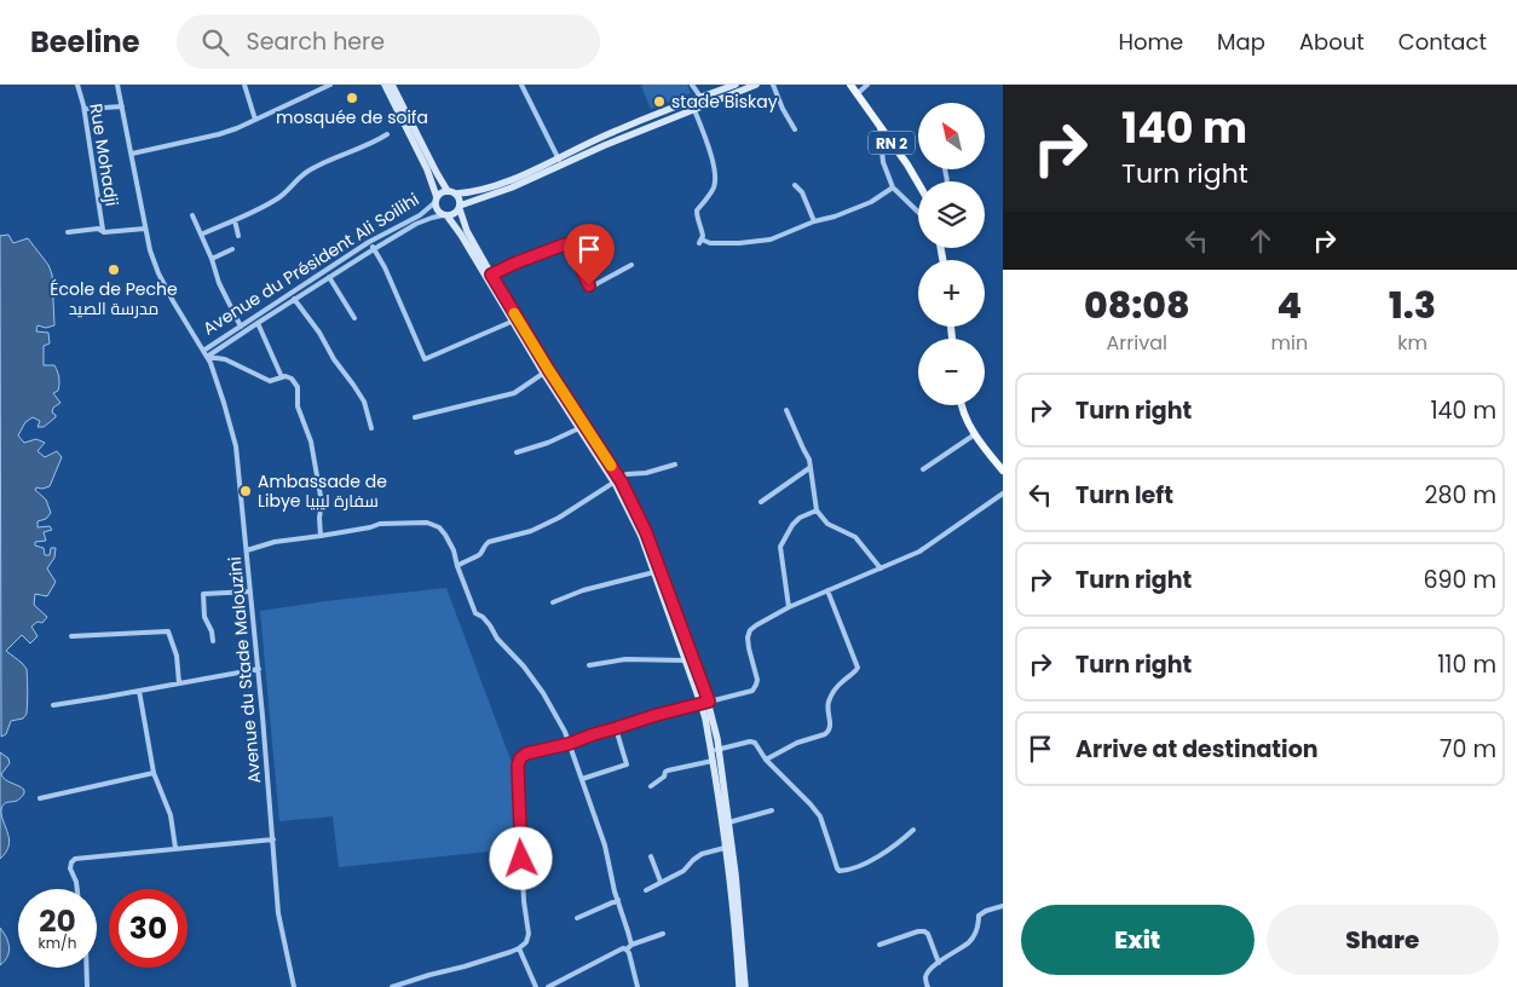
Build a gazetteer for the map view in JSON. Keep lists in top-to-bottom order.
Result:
{
  "streets": {
    "main road": ["RN 2"],
    "street": ["Rue Mohadji", "Avenue du Président Ali Soilihi", "Avenue du Stade Malouzini"]
  },
  "crossings": [
    ["Avenue du Président Ali Soilihi", "Avenue du Stade Malouzini"]
  ],
  "places": [
    "mosquée de soifa",
    "stade Biskay",
    "École de Peche مدرسة الصيد",
    "Ambassade de Libye سفارة ليبيا"
  ],
  "north": "top left",
  "page": {
    "header": "Beeline",
    "search": "Search here",
    "nav": [
      "Home",
      "Map",
      "About",
      "Contact"
    ],
    "turn": ["140 m", "Turn right"],
    "map_buttons": ["+", "−"],
    "eta": [
      "08:08",
      "Arrival",
      "4",
      "min",
      "1.3",
      "km"
    ],
    "list": [
      {
        "name": "Turn right",
        "value": "140 m"
      },
      {
        "name": "Turn left",
        "value": "280 m"
      },
      {
        "name": "Turn right",
        "value": "690 m"
      },
      {
        "name": "Turn right",
        "value": "110 m"
      },
      {
        "name": "Arrive at destination",
        "value": "70 m"
      }
    ],
    "speed": "20 km/h",
    "limit": "30",
    "buttons": ["Exit", "Share"]
  }
}
